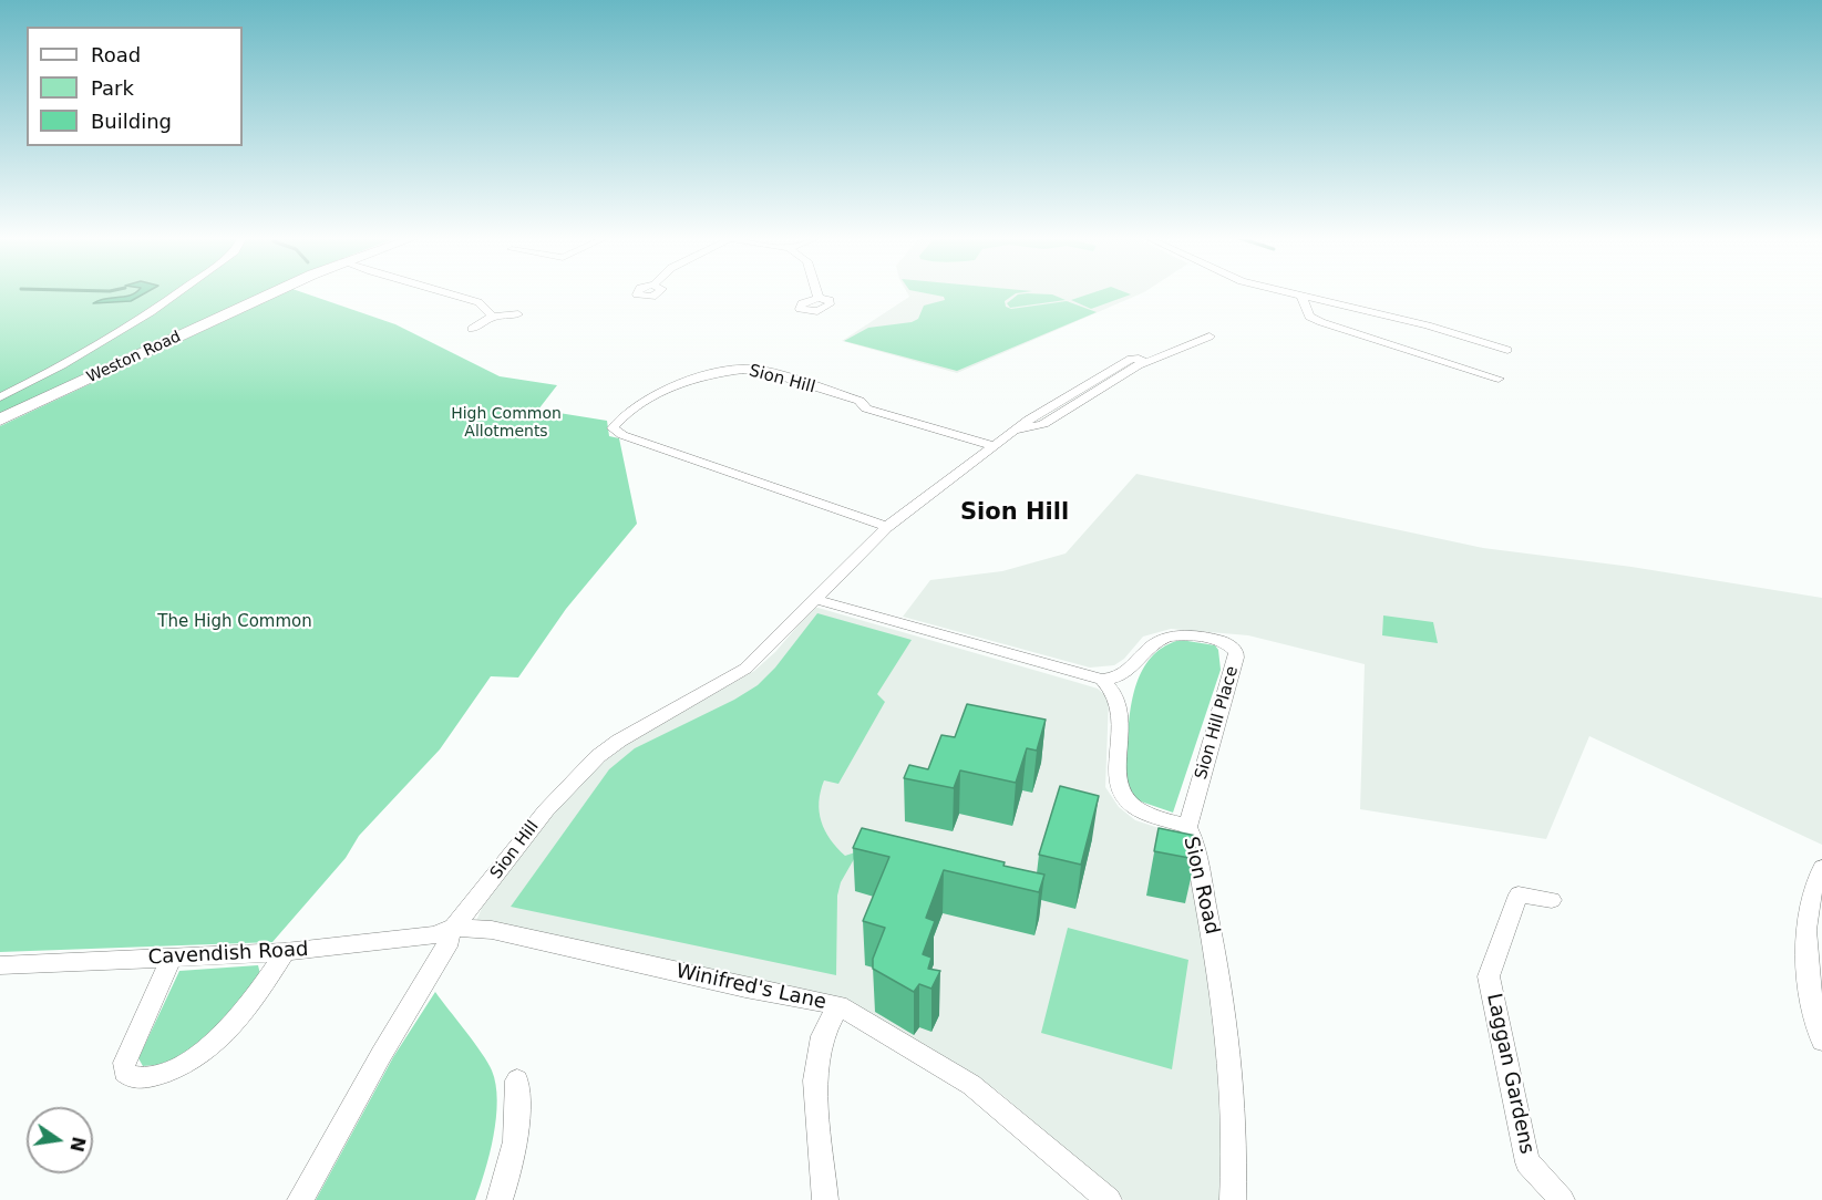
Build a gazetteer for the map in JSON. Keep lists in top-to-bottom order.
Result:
{
  "streets": {
    "street": [
      "Weston Road",
      "Sion Hill",
      "Sion Hill Place",
      "Sion Road",
      "Cavendish Road",
      "Winifred's Lane",
      "Laggan Gardens"
    ]
  },
  "crossings": [
    ["Sion Hill", "Cavendish Road"],
    ["Sion Hill", "Winifred's Lane"],
    ["Sion Hill Place", "Sion Road"],
    ["Cavendish Road", "Winifred's Lane"]
  ],
  "districts": ["Sion Hill"],
  "parks": ["High Common Allotments", "The High Common"],
  "legend": ["Road", "Park", "Building"],
  "north": "right"
}
